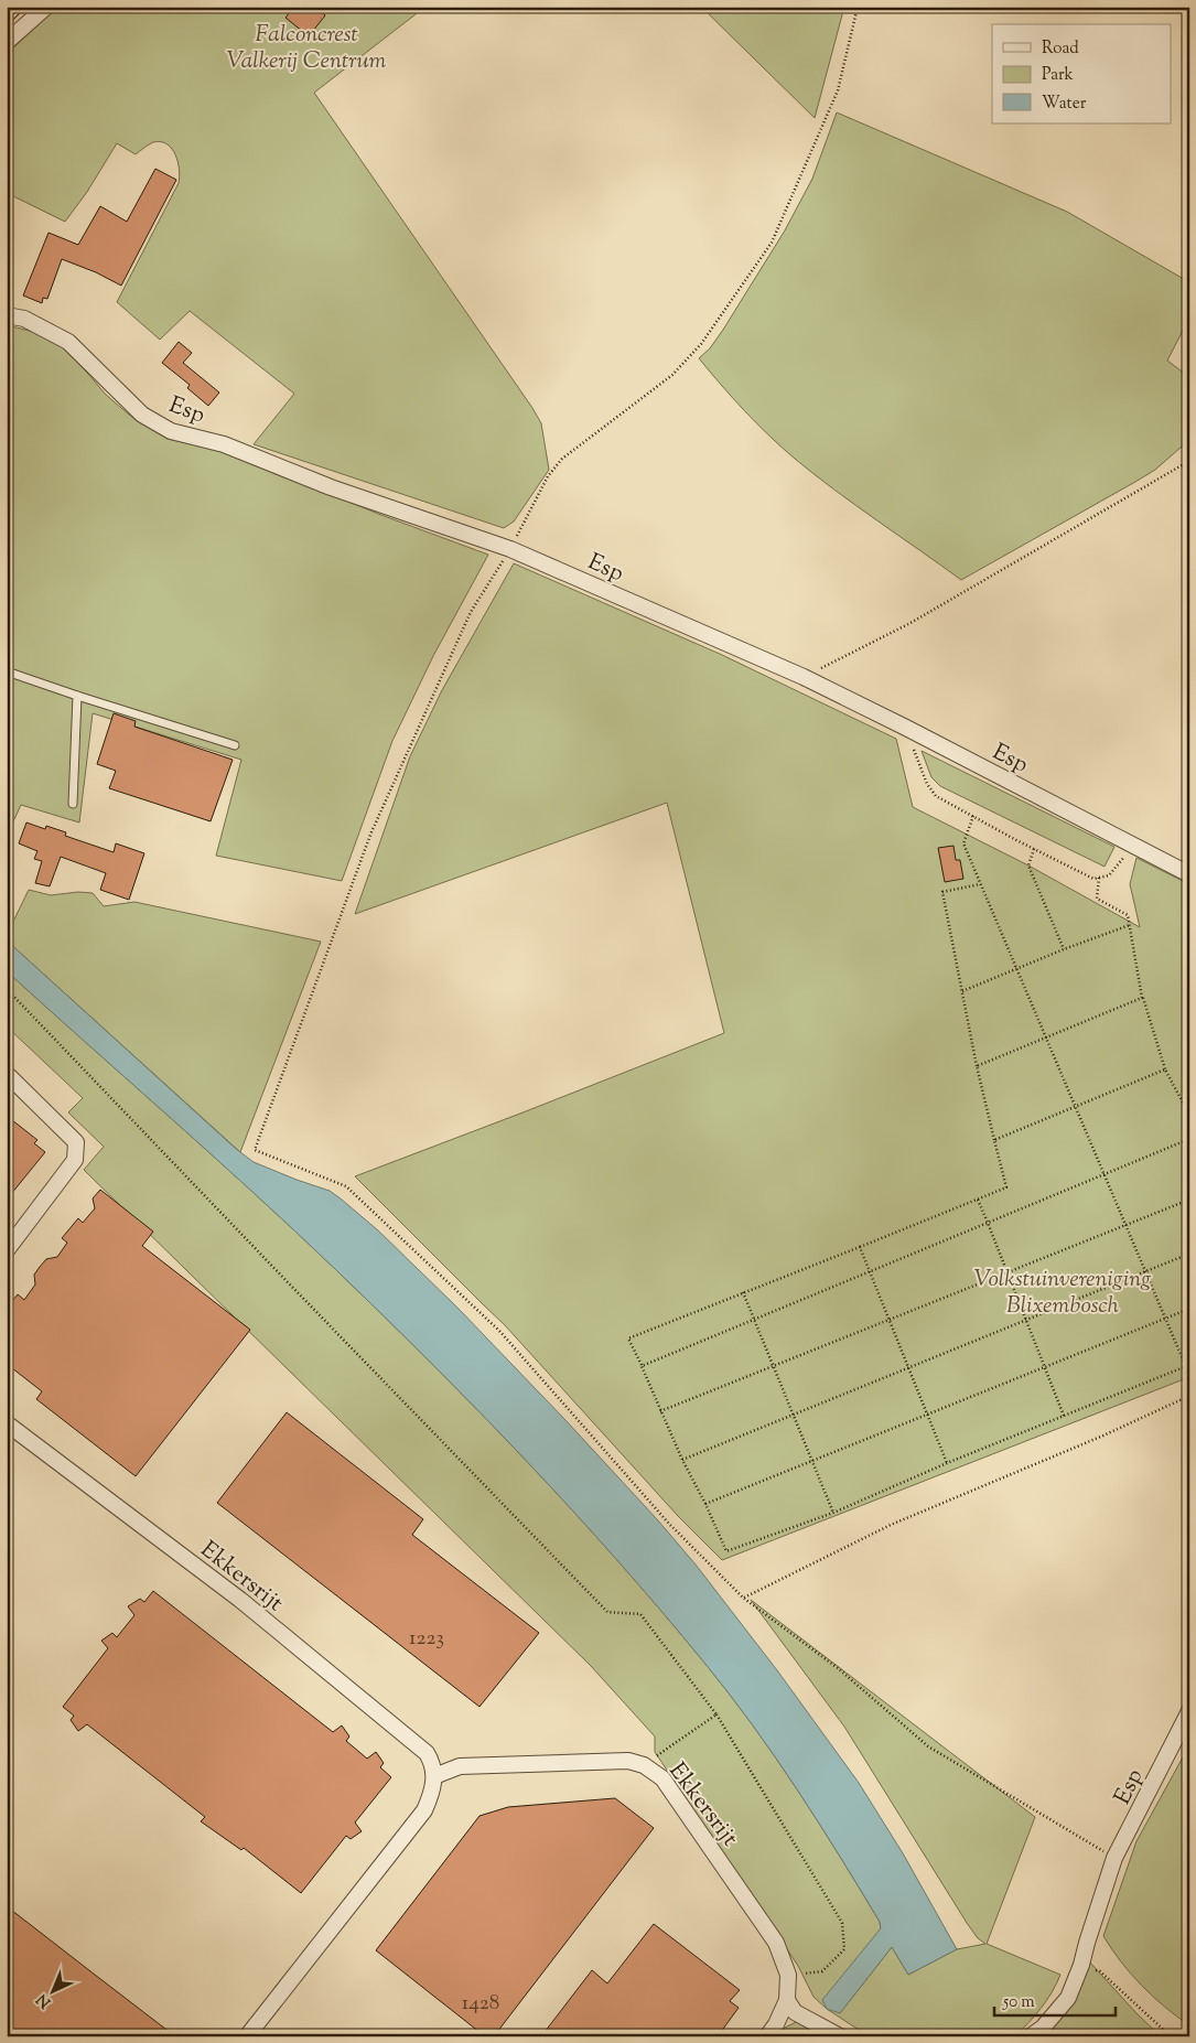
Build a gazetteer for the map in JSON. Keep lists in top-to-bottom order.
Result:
{
  "streets": {
    "street": ["Esp", "Ekkersrijt"]
  },
  "parks": ["Falconcrest Valkerij Centrum", "Volkstuinvereniging Blixembosch"],
  "house_numbers": ["1223", "1428"],
  "legend": ["Road", "Park", "Water"],
  "scale_bar": "50 m",
  "north": "bottom left"
}
